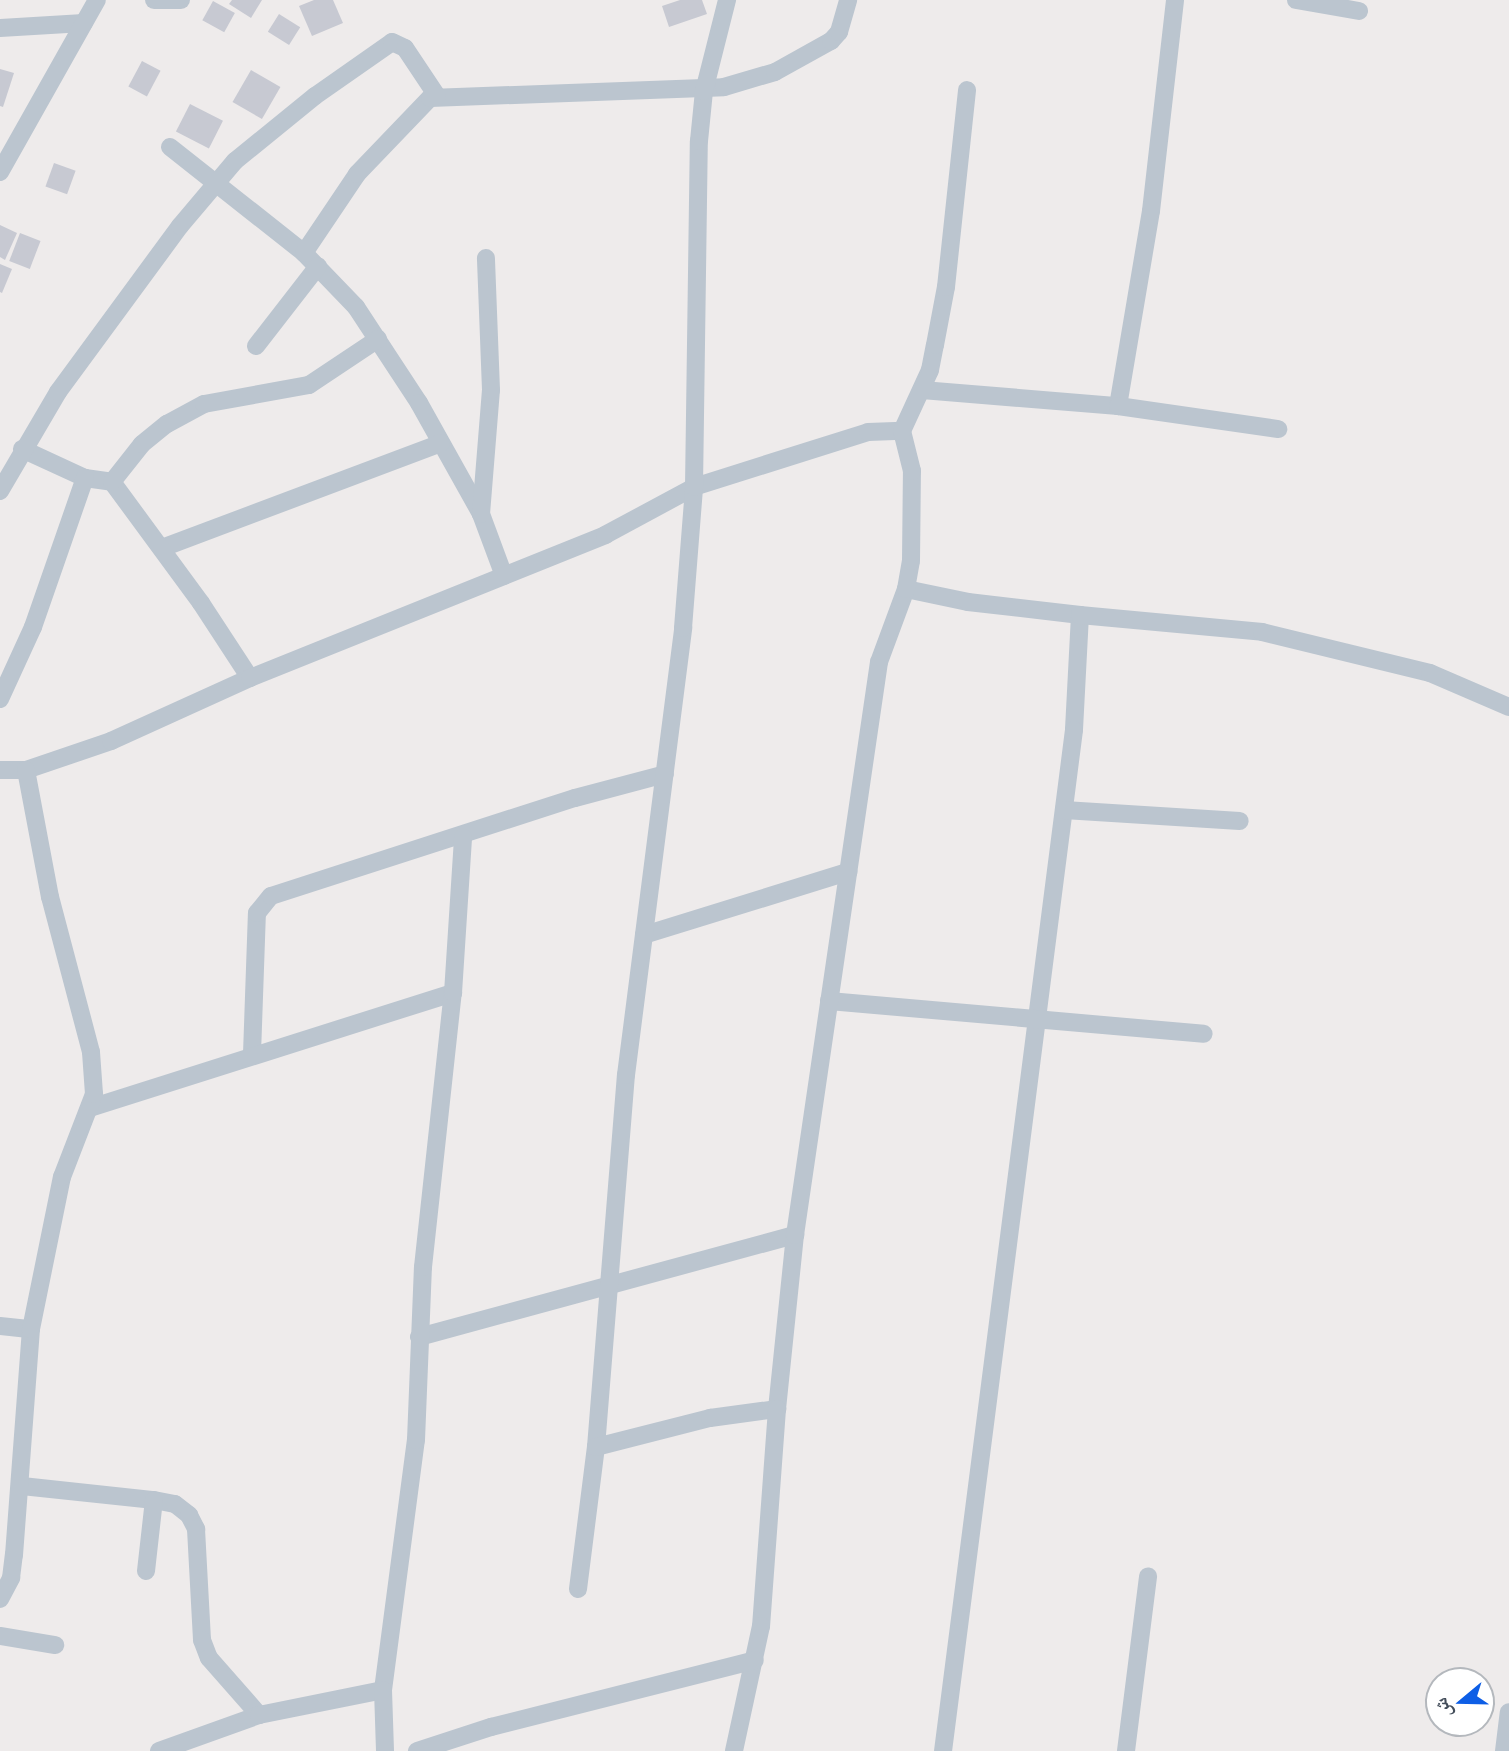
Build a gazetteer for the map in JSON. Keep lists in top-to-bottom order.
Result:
{
  "north": "left"
}
